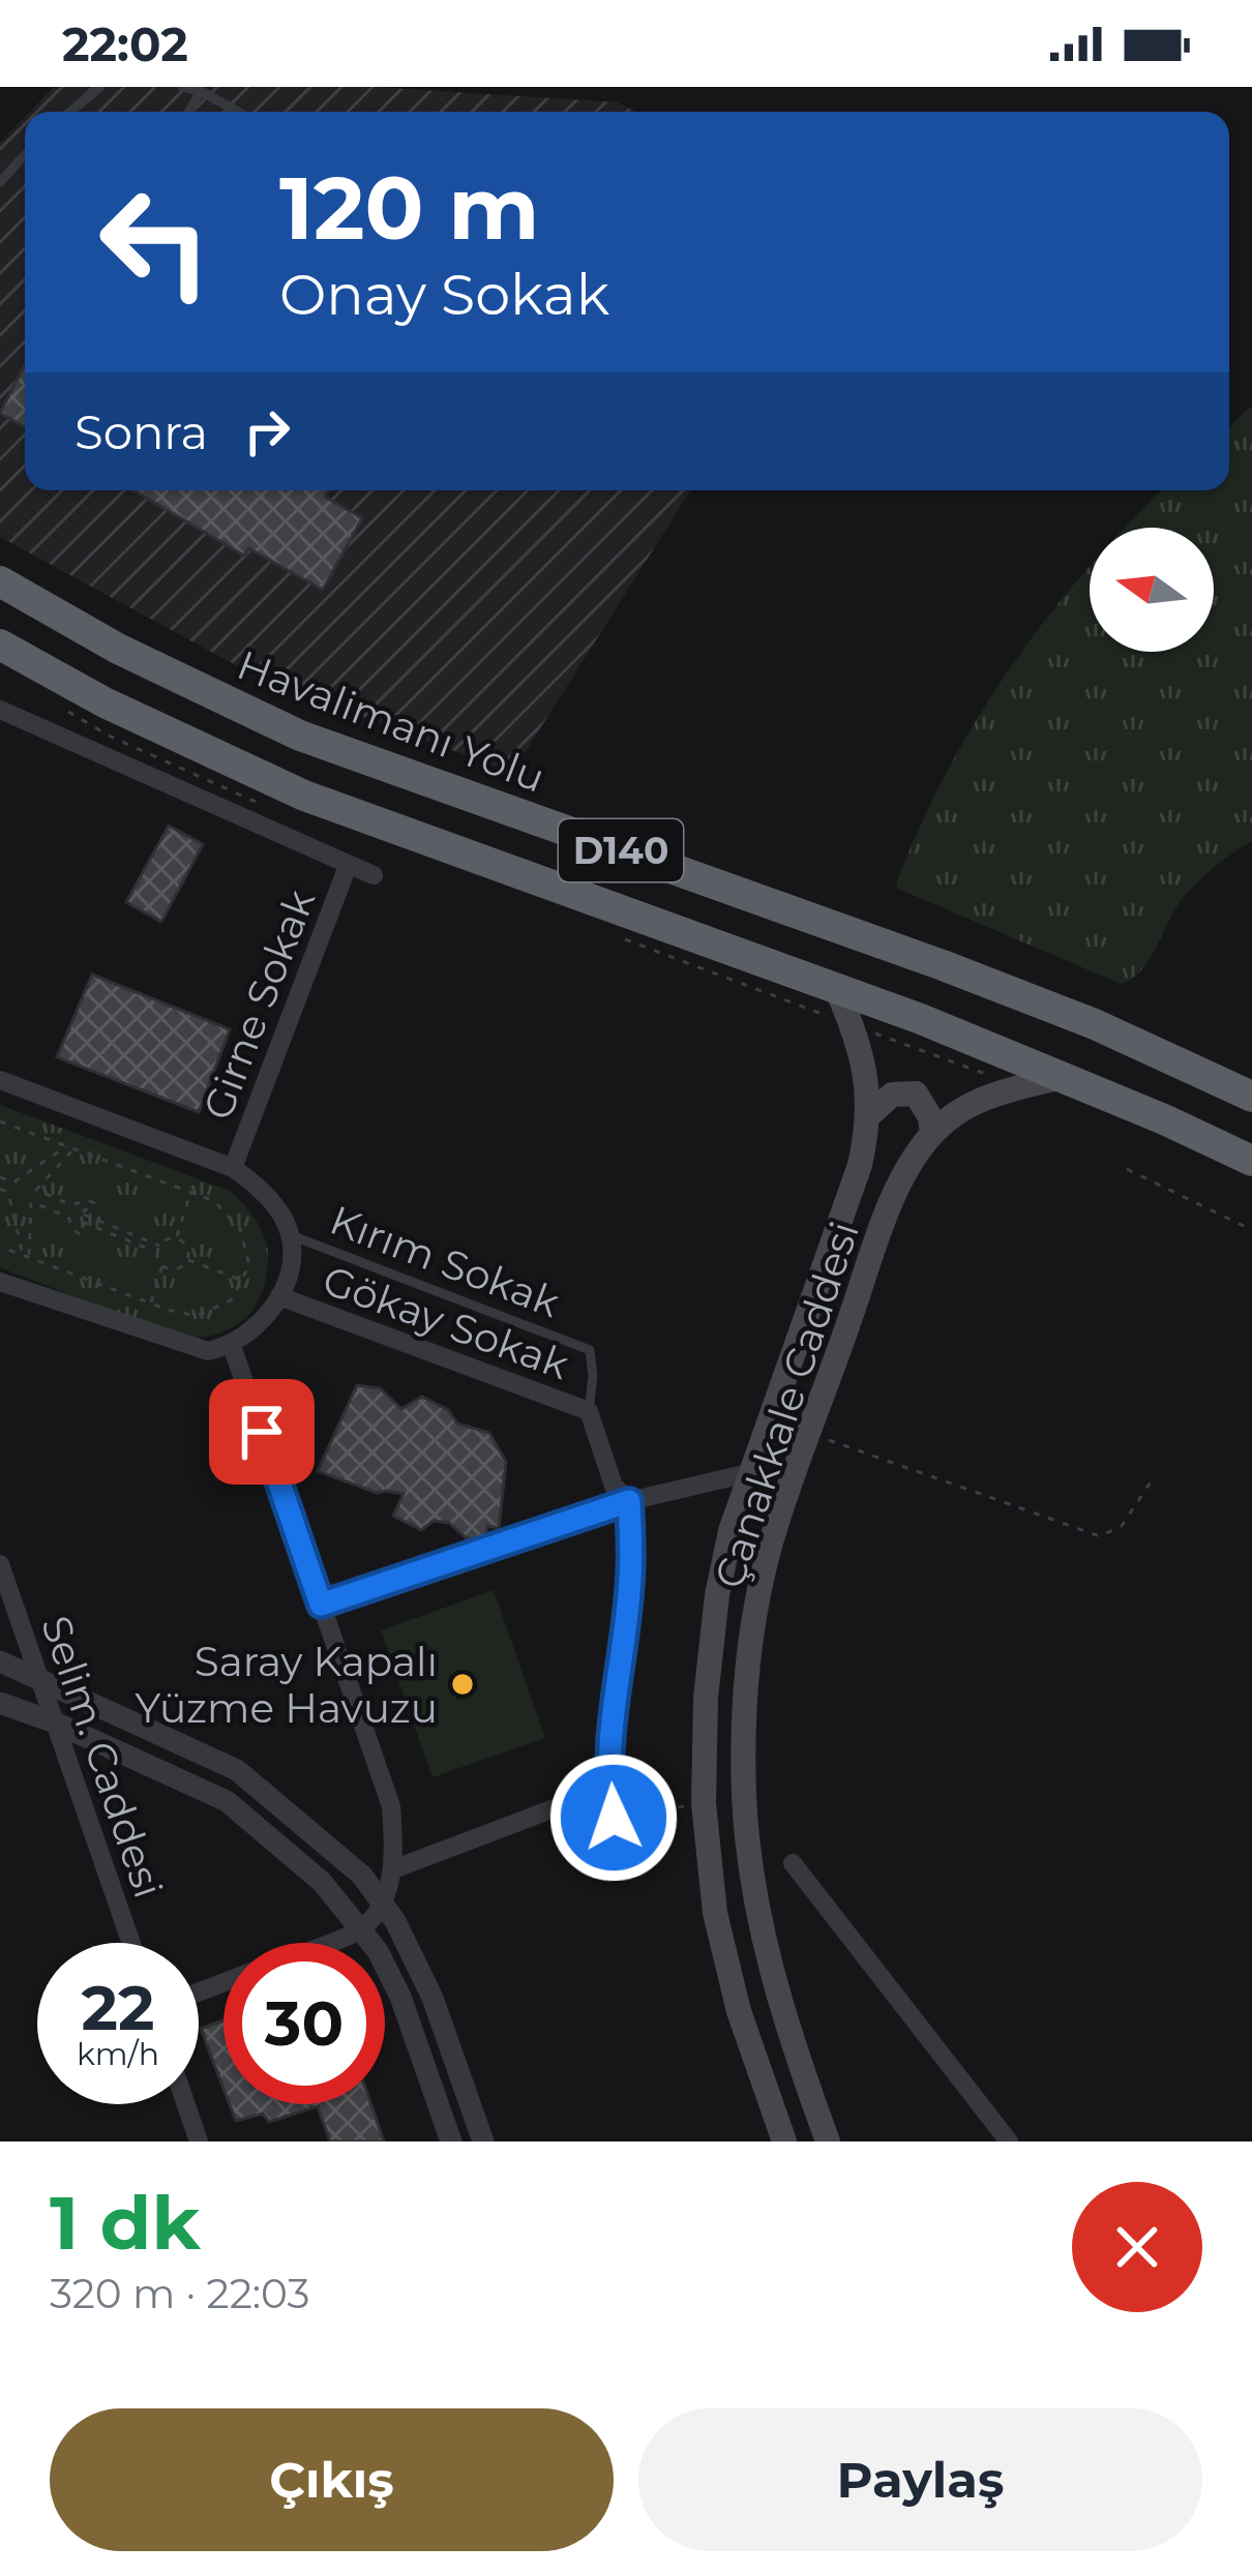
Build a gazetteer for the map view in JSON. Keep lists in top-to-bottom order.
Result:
{
  "streets": {
    "highway": ["Havalimanı Yolu", "D140"],
    "main road": ["Çanakkale Caddesi"],
    "street": ["Girne Sokak", "Gökay Sokak", "Selim. Caddesi"],
    "lane": ["Kırım Sokak"]
  },
  "crossings": [
    ["D140", "Çanakkale Caddesi"],
    ["Kırım Sokak", "Gökay Sokak"]
  ],
  "places": ["Saray Kapalı Yüzme Havuzu"],
  "north": "left",
  "page": {
    "status": "22:02",
    "turn": ["120 m", "Onay Sokak"],
    "then": "Sonra",
    "speed": "22 km/h",
    "limit": "30",
    "heading": ["1 dk", "320 m · 22:03"],
    "buttons": ["Çıkış", "Paylaş"]
  }
}
